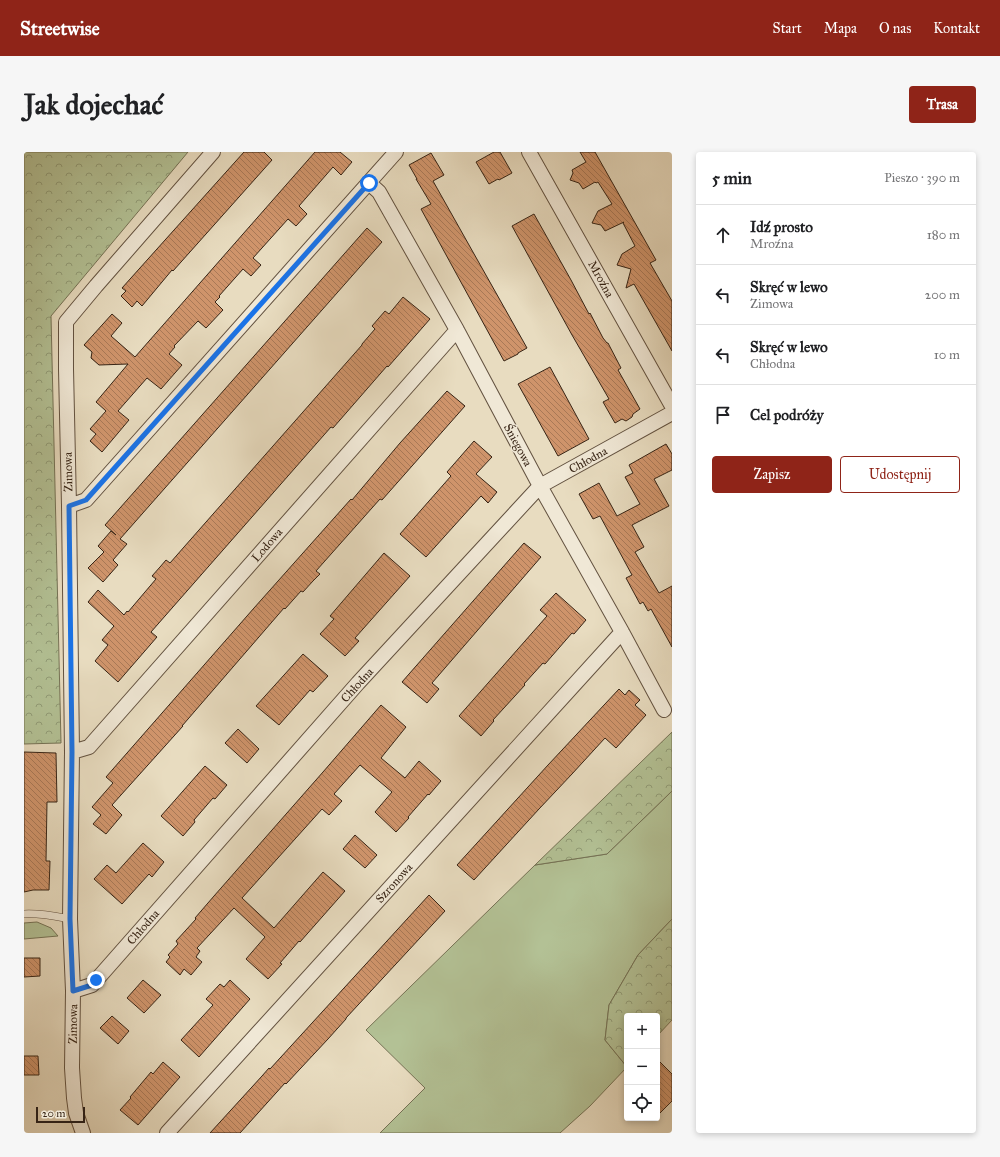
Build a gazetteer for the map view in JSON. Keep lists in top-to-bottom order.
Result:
{
  "streets": {
    "street": [
      "Mroźna",
      "Śniegowa",
      "Chłodna",
      "Zimowa",
      "Lodowa",
      "Szronowa"
    ]
  },
  "crossings": [
    ["Śniegowa", "Chłodna"],
    ["Śniegowa", "Lodowa"],
    ["Śniegowa", "Szronowa"],
    ["Chłodna", "Zimowa"],
    ["Zimowa", "Lodowa"]
  ],
  "scale_bar": "20 m",
  "page": {
    "header": "Streetwise",
    "nav": [
      "Start",
      "Mapa",
      "O nas",
      "Kontakt"
    ],
    "buttons": [
      "Trasa",
      ["Zapisz", "Udostępnij"]
    ],
    "title": "Jak dojechać",
    "heading": ["5 min", "Pieszo · 390 m"],
    "list": [
      ["Idź prosto", "Mroźna", "180 m"],
      ["Skręć w lewo", "Zimowa", "200 m"],
      ["Skręć w lewo", "Chłodna", "10 m"],
      "Cel podróży"
    ],
    "map_buttons": ["+", "−"],
    "scale": "20 m"
  }
}
